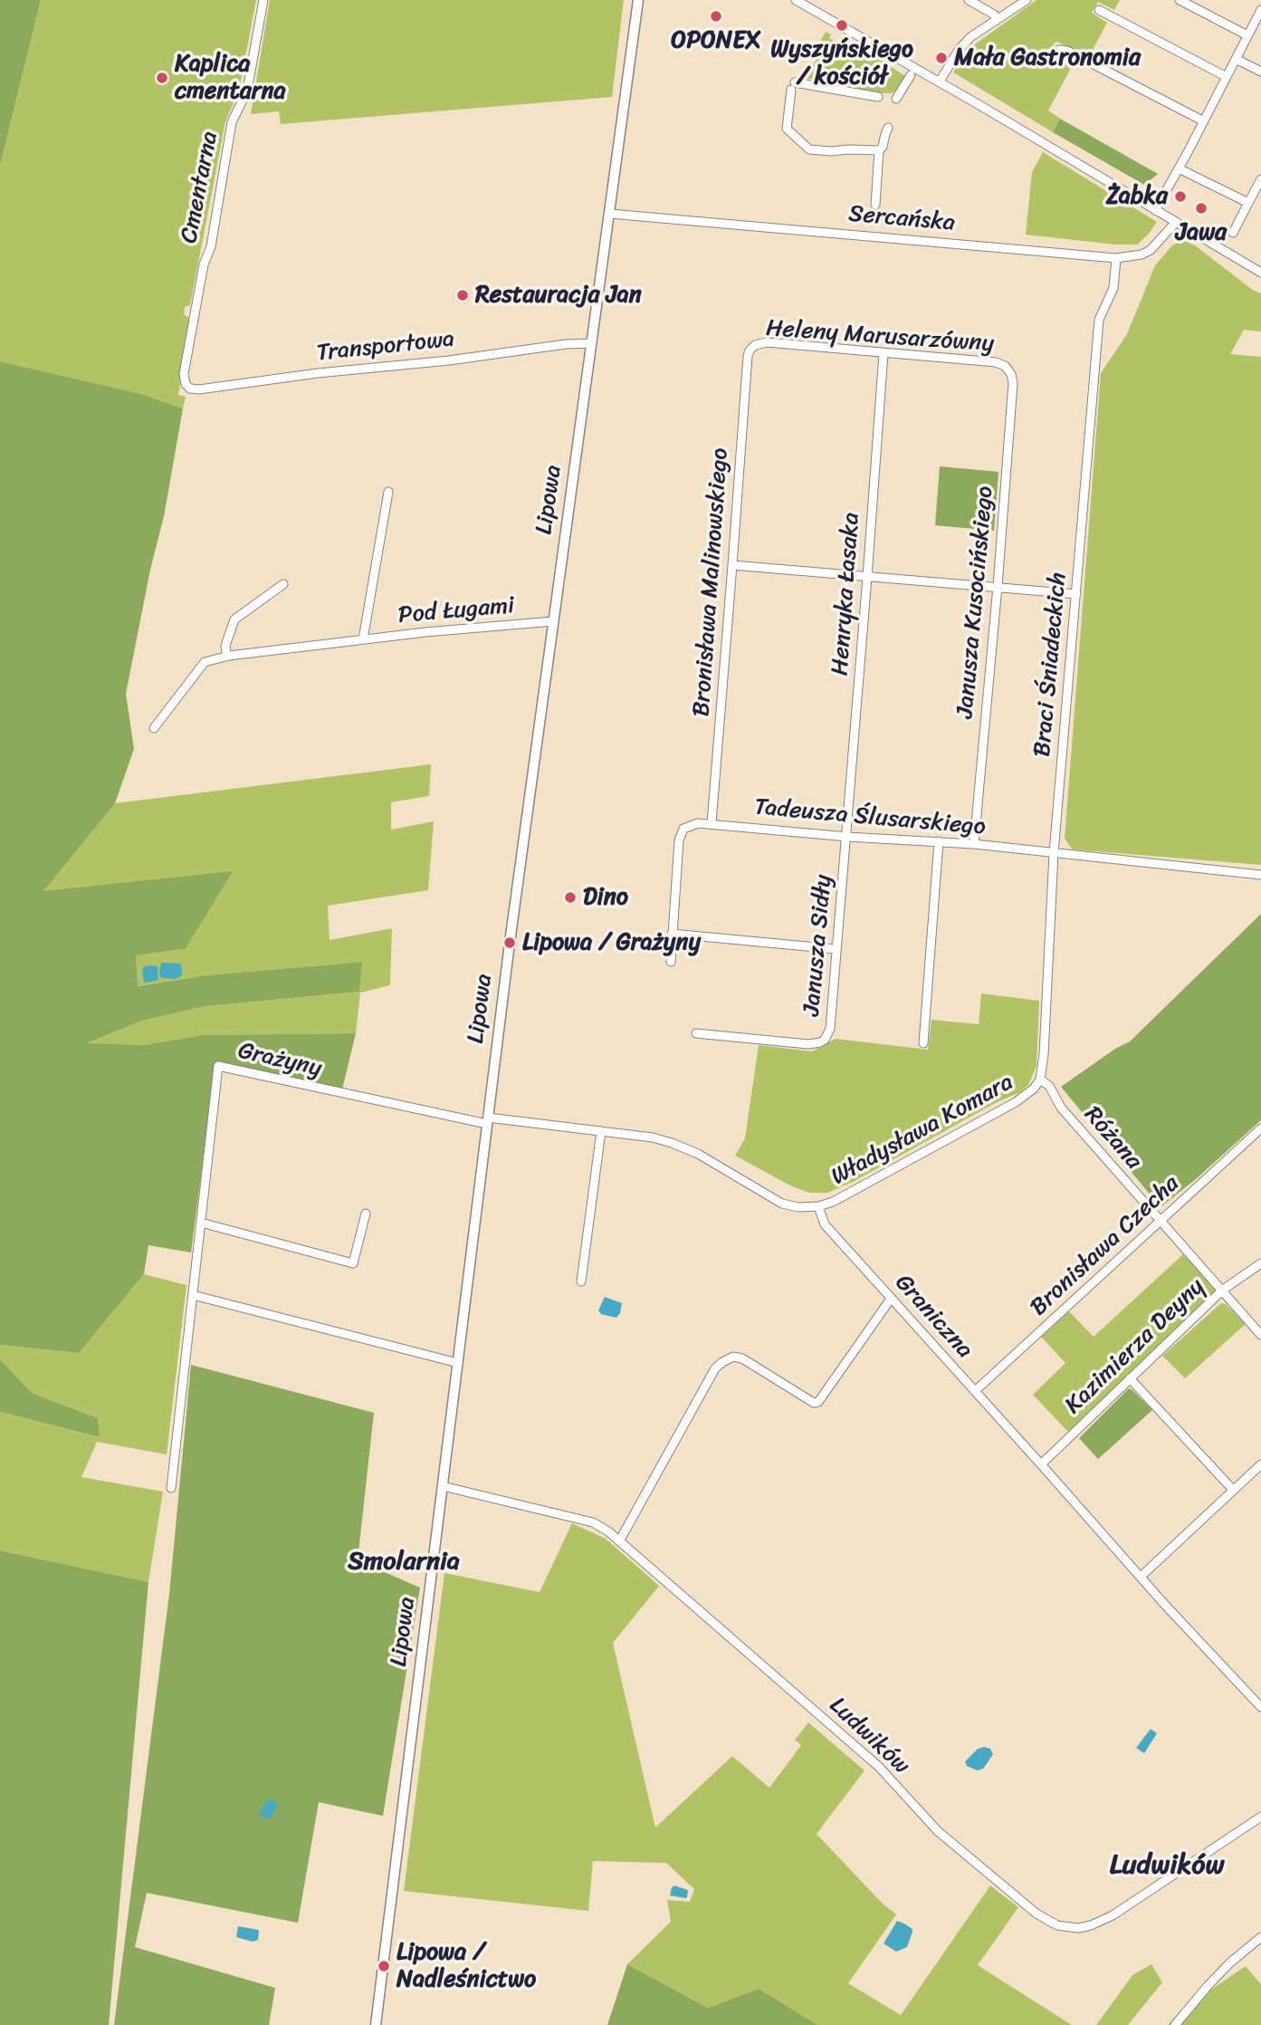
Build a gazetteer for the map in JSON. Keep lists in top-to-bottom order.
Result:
{
  "streets": {
    "main road": ["Lipowa"],
    "street": [
      "Cmentarna",
      "Sercańska",
      "Heleny Marusarzówny",
      "Transportowa",
      "Bronisława Malinowskiego",
      "Henryka Łasaka",
      "Janusza Kusocińskiego",
      "Pod Ługami",
      "Braci Śniadeckich",
      "Tadeusza Ślusarskiego",
      "Janusza Sidły",
      "Grażyny",
      "Władysława Komara",
      "Różana",
      "Bronisława Czecha",
      "Graniczna",
      "Kazimierza Deyny",
      "Ludwików"
    ]
  },
  "crossings": [
    ["Cmentarna", "Transportowa"],
    ["Sercańska", "Lipowa"],
    ["Sercańska", "Braci Śniadeckich"],
    ["Heleny Marusarzówny", "Bronisława Malinowskiego"],
    ["Heleny Marusarzówny", "Henryka Łasaka"],
    ["Heleny Marusarzówny", "Janusza Kusocińskiego"],
    ["Transportowa", "Lipowa"],
    ["Lipowa", "Pod Ługami"],
    ["Lipowa", "Grażyny"],
    ["Lipowa", "Ludwików"],
    ["Bronisława Malinowskiego", "Tadeusza Ślusarskiego"],
    ["Henryka Łasaka", "Tadeusza Ślusarskiego"],
    ["Henryka Łasaka", "Janusza Sidły"],
    ["Janusza Kusocińskiego", "Tadeusza Ślusarskiego"],
    ["Braci Śniadeckich", "Tadeusza Ślusarskiego"],
    ["Braci Śniadeckich", "Władysława Komara"],
    ["Braci Śniadeckich", "Różana"],
    ["Tadeusza Ślusarskiego", "Janusza Sidły"],
    ["Władysława Komara", "Różana"],
    ["Władysława Komara", "Graniczna"],
    ["Różana", "Bronisława Czecha"],
    ["Różana", "Kazimierza Deyny"],
    ["Bronisława Czecha", "Graniczna"],
    ["Graniczna", "Kazimierza Deyny"]
  ],
  "districts": ["Smolarnia", "Ludwików"],
  "places": [
    "OPONEX",
    "Wyszyńskiego / kościół",
    "Mała Gastronomia",
    "Kaplica cmentarna",
    "Żabka",
    "Jawa",
    "Restauracja Jan",
    "Dino",
    "Lipowa / Grażyny",
    "Lipowa / Nadleśnictwo"
  ]
}
